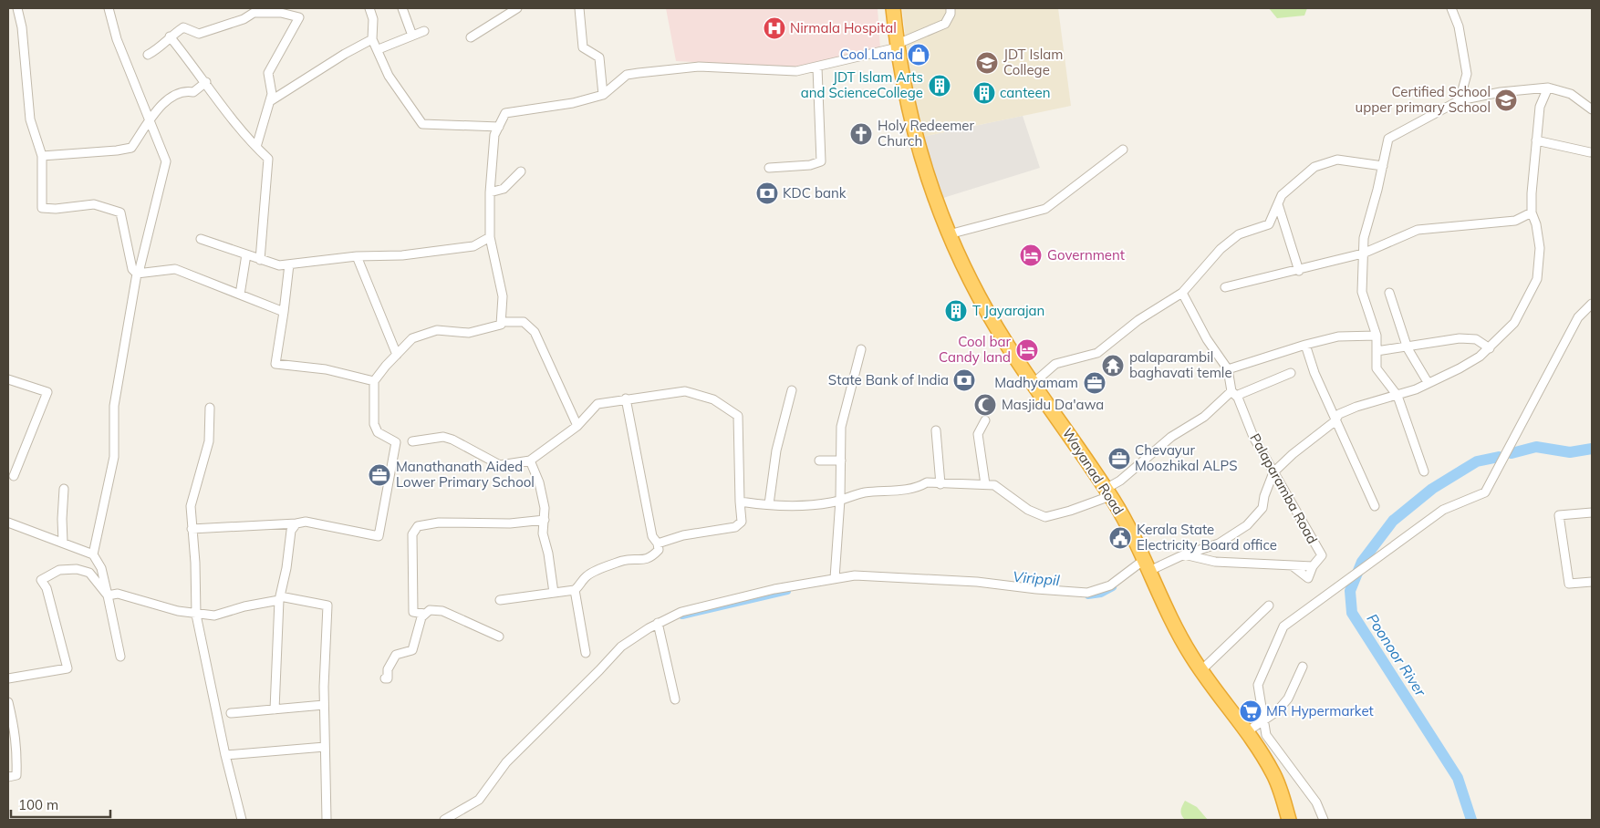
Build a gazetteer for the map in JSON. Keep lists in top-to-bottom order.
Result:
{
  "streets": {
    "highway": ["Wayanad Road"],
    "street": ["Palaparamba Road"]
  },
  "water": ["Virippil", "Poonoor River"],
  "places": {
    "hospital": ["Nirmala Hospital"],
    "shop": ["Cool Land"],
    "school or university": ["JDT Islam College", "Certified School upper primary School"],
    "building": ["JDT Islam Arts and ScienceCollege", "canteen", "T Jayarajan"],
    "church": ["Holy Redeemer Church"],
    "bank": ["KDC bank", "State Bank of India"],
    "hotel": ["Government", "Cool bar Candy land"],
    "temple": ["palaparambil baghavati temle"],
    "office": ["Madhyamam", "Chevayur Moozhikal ALPS", "Manathanath Aided Lower Primary School"],
    "mosque": ["Masjidu Da'awa"],
    "public building": ["Kerala State Electricity Board office"],
    "supermarket": ["MR Hypermarket"]
  },
  "scale_bar": "100 m"
}
